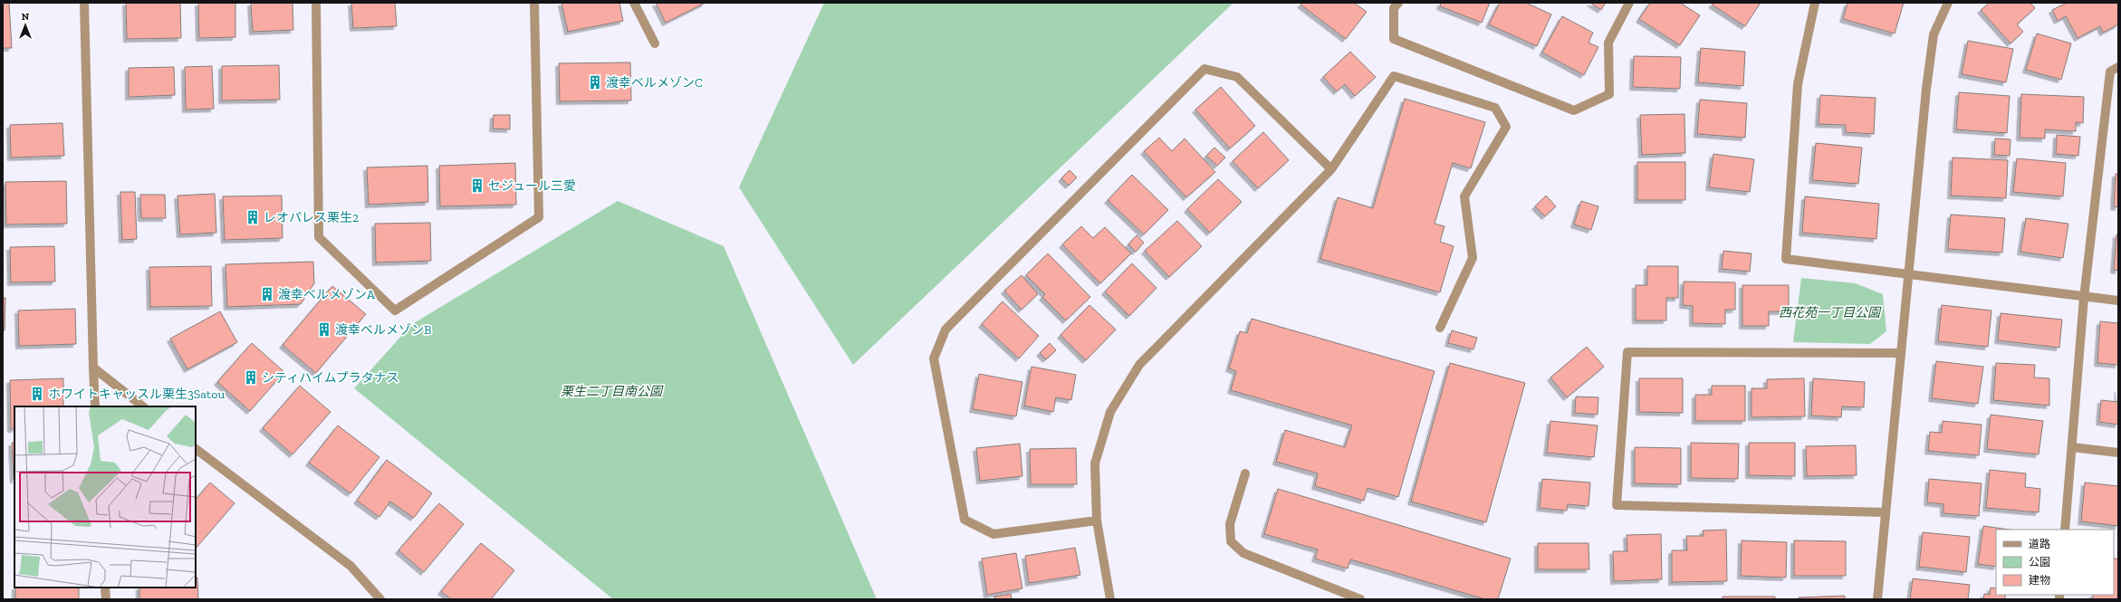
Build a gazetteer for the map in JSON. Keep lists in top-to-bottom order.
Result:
{
  "parks": ["西花苑一丁目公園", "栗生二丁目南公園"],
  "places": {
    "building": [
      "渡幸ベルメゾンC",
      "セジュール三愛",
      "レオパレス栗生2",
      "渡幸ベルメゾンA",
      "渡幸ベルメゾンB",
      "シティハイムプラタナス",
      "ホワイトキャッスル栗生3Satou"
    ]
  },
  "legend": ["道路", "公園", "建物"],
  "north": "top"
}
